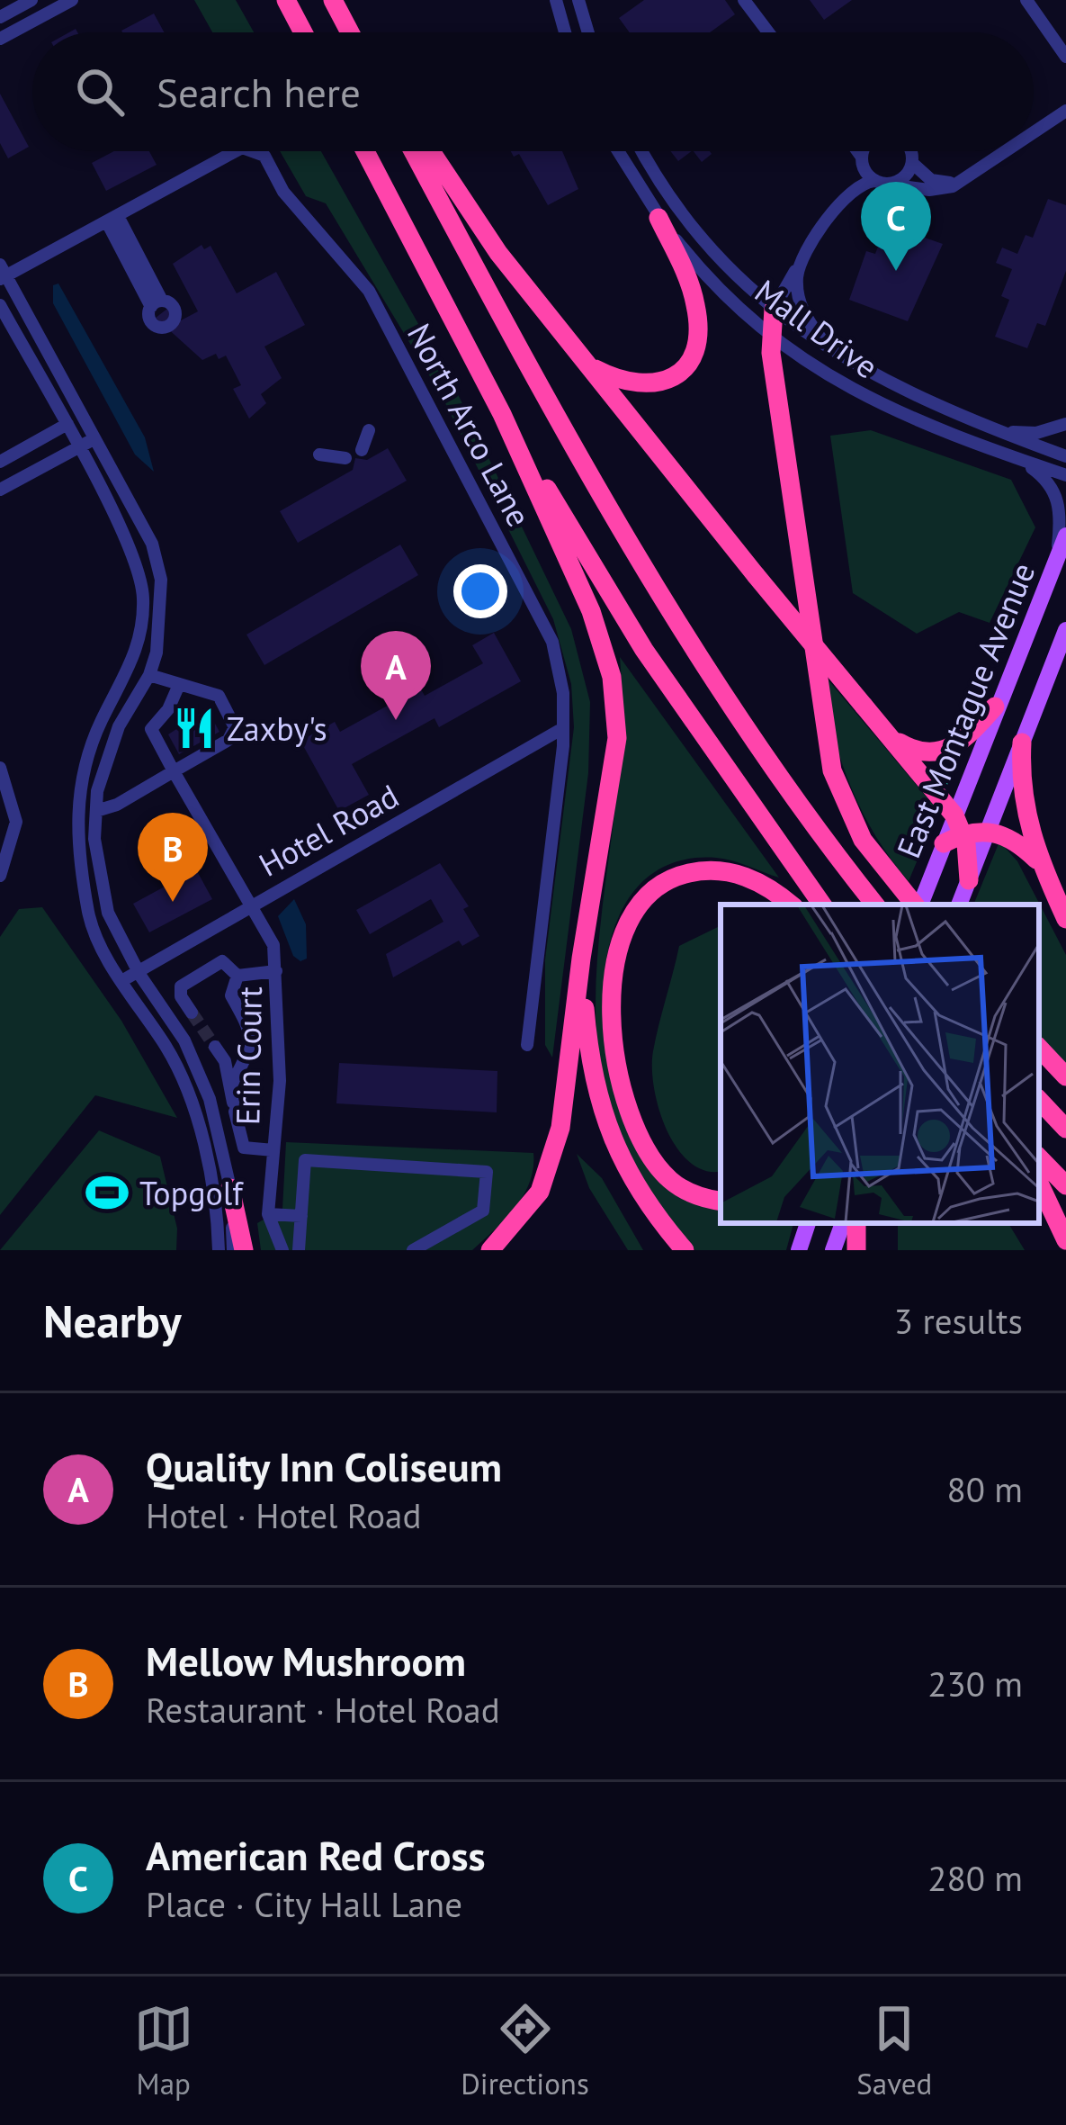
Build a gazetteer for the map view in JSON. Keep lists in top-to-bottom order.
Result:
{
  "streets": {
    "main road": ["East Montague Avenue"],
    "street": [
      "Mall Drive",
      "North Arco Lane",
      "Hotel Road",
      "Erin Court"
    ]
  },
  "crossings": [
    ["North Arco Lane", "Hotel Road"],
    ["Hotel Road", "Erin Court"]
  ],
  "places": {
    "restaurant": ["Zaxby's"],
    "sports": ["Topgolf"]
  },
  "page": {
    "search": "Search here",
    "pins": ["C", "A", "B"],
    "heading": ["Nearby", "3 results"],
    "list": [
      {
        "mark": "A",
        "name": "Quality Inn Coliseum",
        "note": "Hotel · Hotel Road",
        "value": "80 m"
      },
      {
        "mark": "B",
        "name": "Mellow Mushroom",
        "note": "Restaurant · Hotel Road",
        "value": "230 m"
      },
      {
        "mark": "C",
        "name": "American Red Cross",
        "note": "Place · City Hall Lane",
        "value": "280 m"
      }
    ],
    "nav": ["Map", "Directions", "Saved"]
  }
}
